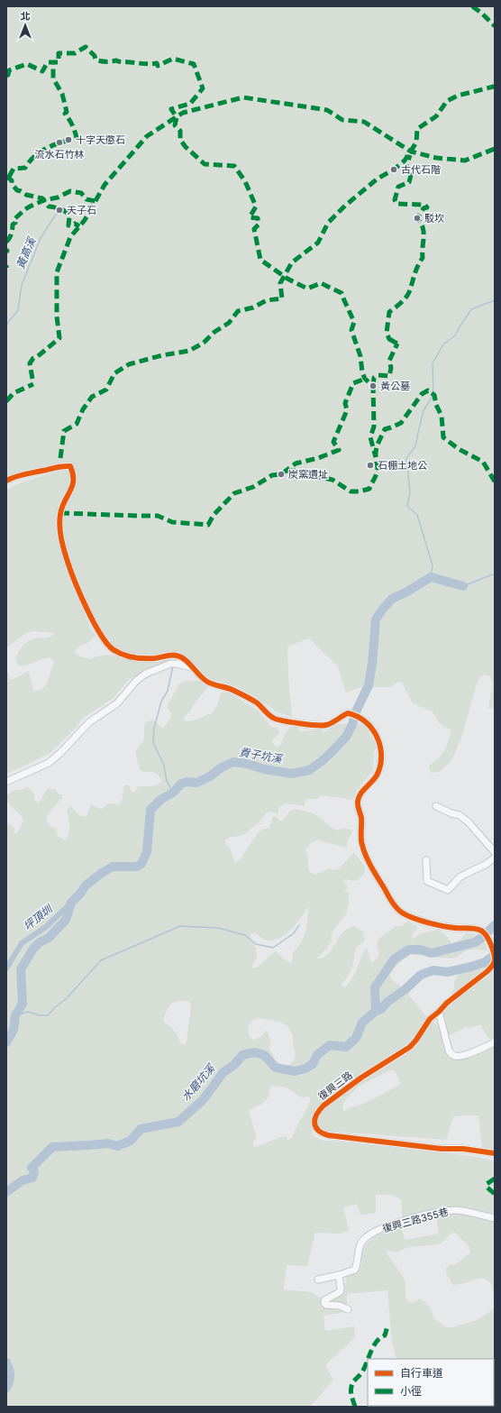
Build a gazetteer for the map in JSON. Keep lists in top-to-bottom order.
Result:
{
  "streets": {
    "street": ["復興三路", "復興三路355巷"]
  },
  "water": [
    "黃高溪",
    "貴子坑溪",
    "坪頂圳",
    "水磨坑溪"
  ],
  "places": [
    "十字天懲石",
    "流水石竹林",
    "古代石階",
    "天子石",
    "駁坎",
    "黃公墓",
    "石棚土地公",
    "炭窯遺址"
  ],
  "legend": ["自行車道", "小徑"],
  "north": "top"
}
